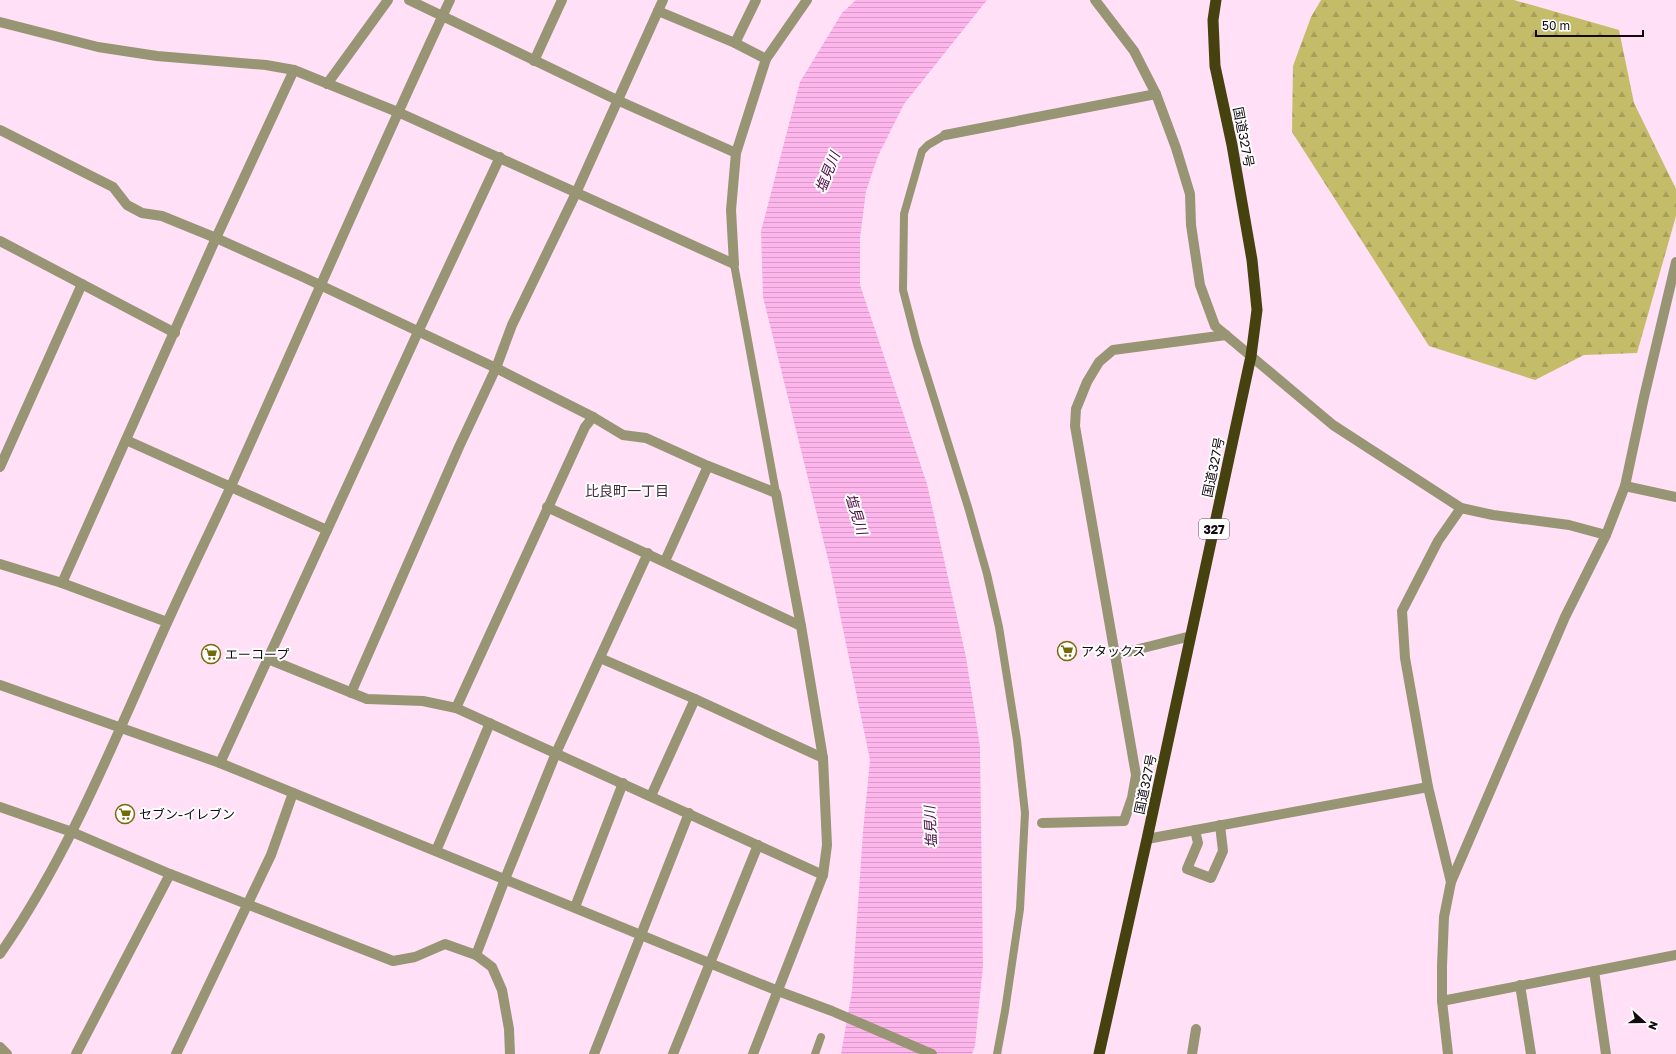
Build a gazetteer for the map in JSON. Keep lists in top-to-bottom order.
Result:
{
  "streets": {
    "highway": ["国道327号", "327"]
  },
  "districts": ["比良町一丁目"],
  "water": ["塩見川"],
  "places": {
    "supermarket": ["アタックス", "エーコープ", "セブン-イレブン"]
  },
  "scale_bar": "50 m",
  "north": "right"
}
